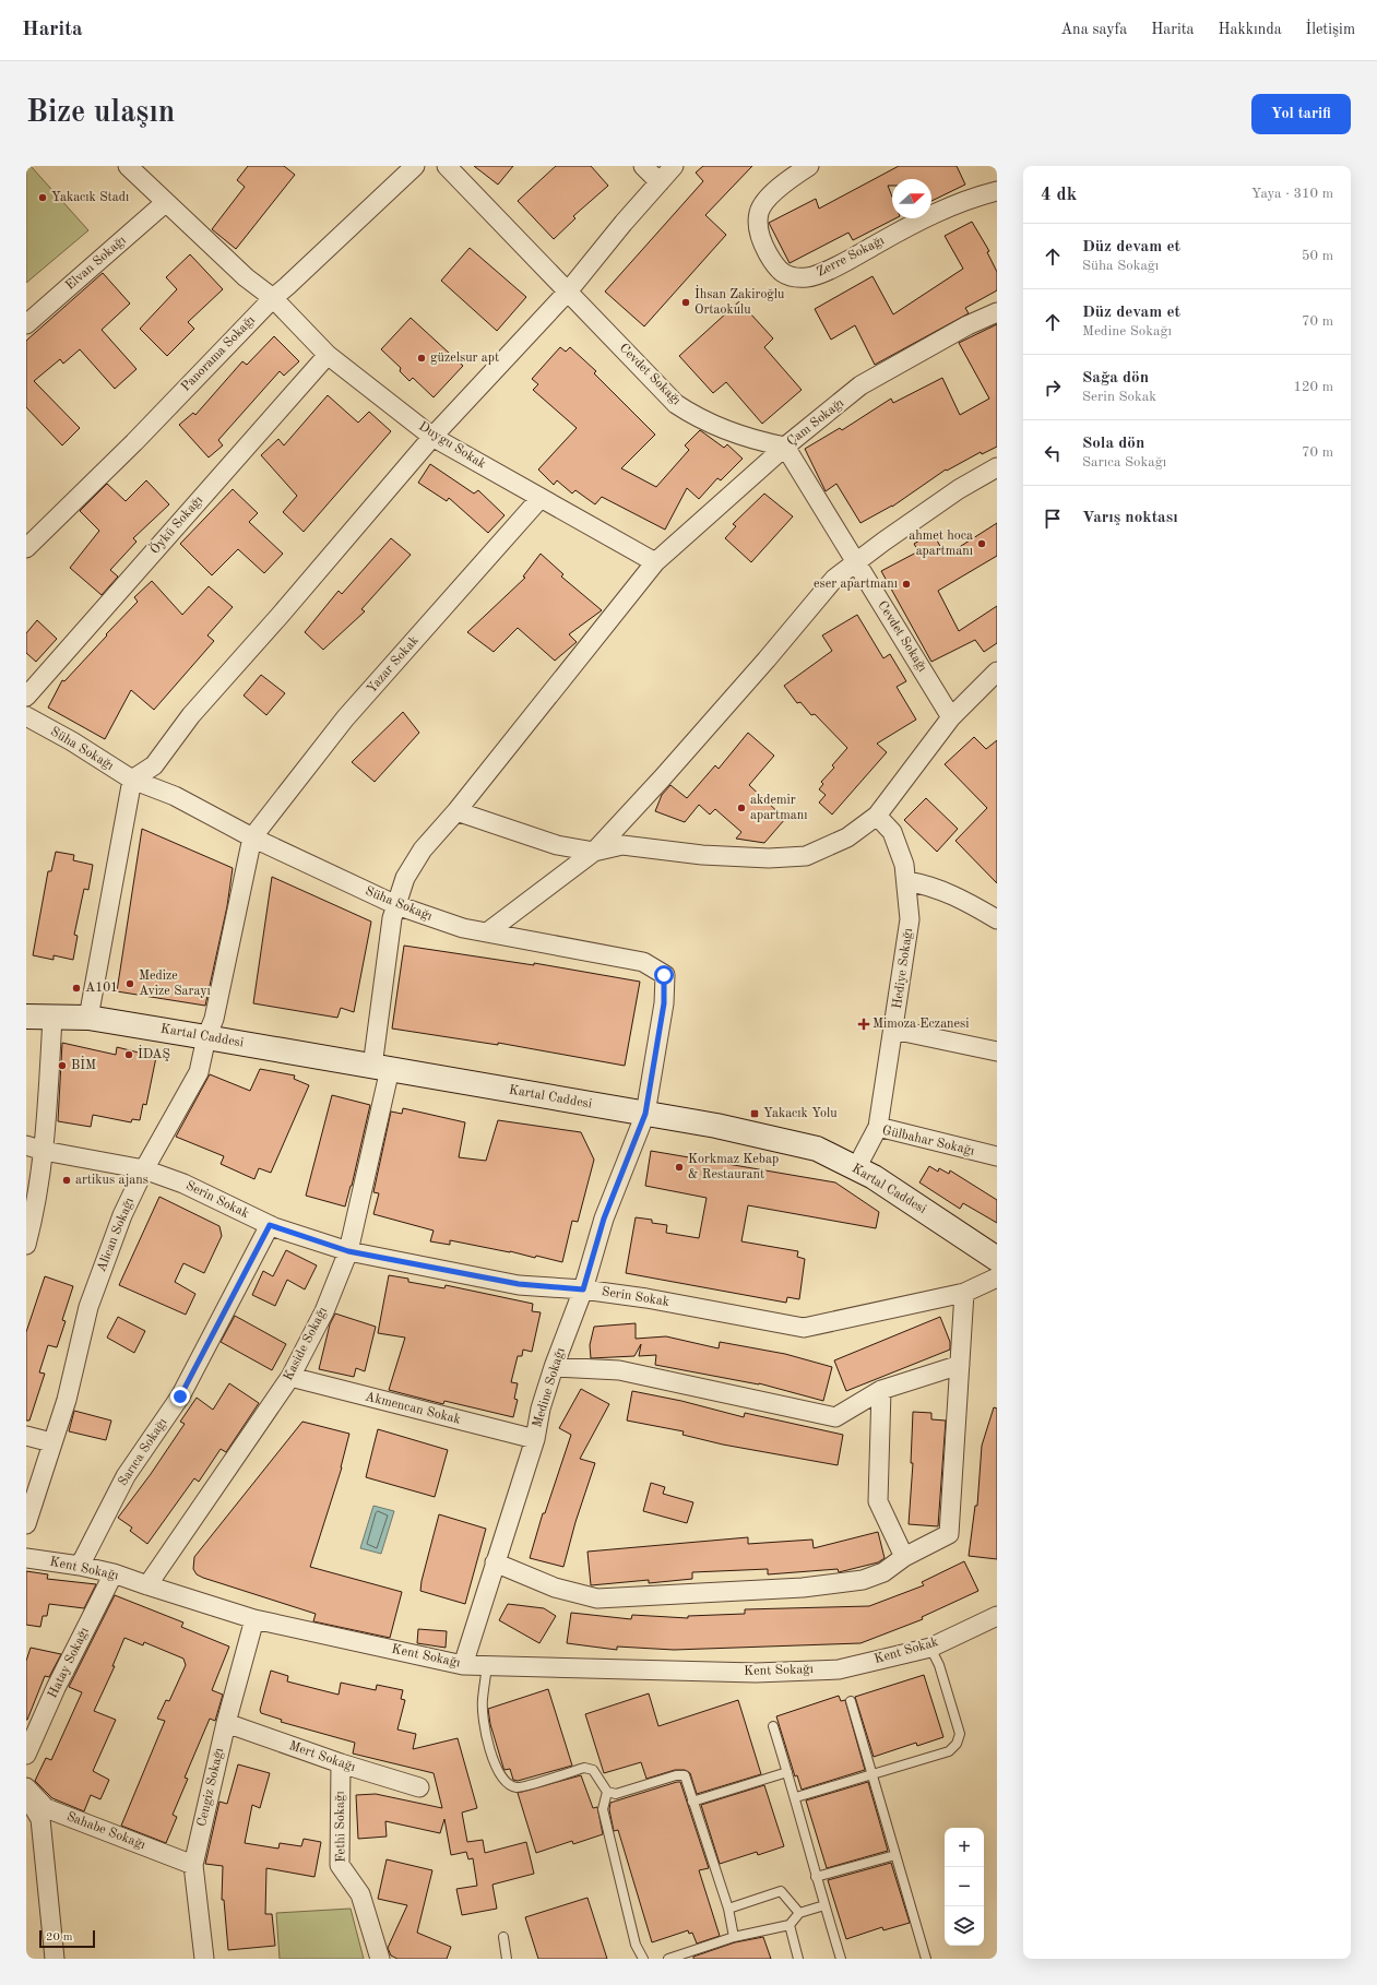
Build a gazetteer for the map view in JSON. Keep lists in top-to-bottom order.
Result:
{
  "streets": {
    "main road": ["Kartal Caddesi"],
    "street": [
      "Zerre Sokağı",
      "Elvan Sokağı",
      "Panorama Sokağı",
      "Cevdet Sokağı",
      "Çam Sokağı",
      "Duygu Sokak",
      "Öykü Sokağı",
      "Yazar Sokak",
      "Süha Sokağı",
      "Hediye Sokağı",
      "Gülbahar Sokağı",
      "Serin Sokak",
      "Alican Sokağı",
      "Kaside Sokağı",
      "Medine Sokağı",
      "Akmencan Sokak",
      "Sarıca Sokağı",
      "Kent Sokağı",
      "Kent Sokak",
      "Hatay Sokağı",
      "Mert Sokağı",
      "Cengiz Sokağı",
      "Fethi Sokağı",
      "Sahabe Sokağı"
    ]
  },
  "crossings": [
    ["Elvan Sokağı", "Duygu Sokak"],
    ["Panorama Sokağı", "Duygu Sokak"],
    ["Cevdet Sokağı", "Çam Sokağı"],
    ["Çam Sokağı", "Duygu Sokak"],
    ["Çam Sokağı", "Kaside Sokağı"],
    ["Duygu Sokak", "Öykü Sokağı"],
    ["Duygu Sokak", "Yazar Sokak"],
    ["Yazar Sokak", "Süha Sokağı"],
    ["Yazar Sokak", "Alican Sokağı"],
    ["Süha Sokağı", "Kartal Caddesi"],
    ["Süha Sokağı", "Alican Sokağı"],
    ["Süha Sokağı", "Kaside Sokağı"],
    ["Süha Sokağı", "Medine Sokağı"],
    ["Hediye Sokağı", "Gülbahar Sokağı"],
    ["Kartal Caddesi", "Gülbahar Sokağı"],
    ["Kartal Caddesi", "Alican Sokağı"],
    ["Kartal Caddesi", "Kaside Sokağı"],
    ["Kartal Caddesi", "Medine Sokağı"],
    ["Serin Sokak", "Alican Sokağı"],
    ["Serin Sokak", "Kaside Sokağı"],
    ["Serin Sokak", "Medine Sokağı"],
    ["Serin Sokak", "Sarıca Sokağı"],
    ["Kaside Sokağı", "Akmencan Sokak"],
    ["Kaside Sokağı", "Kent Sokağı"],
    ["Medine Sokağı", "Akmencan Sokak"],
    ["Medine Sokağı", "Kent Sokağı"],
    ["Sarıca Sokağı", "Kent Sokağı"],
    ["Kent Sokağı", "Kent Sokak"],
    ["Kent Sokağı", "Hatay Sokağı"],
    ["Kent Sokağı", "Cengiz Sokağı"],
    ["Mert Sokağı", "Cengiz Sokağı"],
    ["Mert Sokağı", "Fethi Sokağı"],
    ["Cengiz Sokağı", "Sahabe Sokağı"]
  ],
  "places": {
    "other": [
      "Yakacık Stadı",
      "İhsan Zakiroğlu Ortaokulu",
      "güzelsur apt",
      "ahmet hoca apartmanı",
      "eser apartmanı",
      "akdemir apartmanı",
      "Medize Avize Sarayı",
      "A101",
      "İDAŞ",
      "BİM",
      "Korkmaz Kebap & Restaurant",
      "artikus ajans"
    ],
    "health": ["Mimoza Eczanesi"],
    "transit": ["Yakacık Yolu"]
  },
  "scale_bar": "20 m",
  "north": "right",
  "page": {
    "header": "Harita",
    "nav": [
      "Ana sayfa",
      "Harita",
      "Hakkında",
      "İletişim"
    ],
    "buttons": "Yol tarifi",
    "title": "Bize ulaşın",
    "heading": ["4 dk", "Yaya · 310 m"],
    "list": [
      ["Düz devam et", "Süha Sokağı", "50 m"],
      ["Düz devam et", "Medine Sokağı", "70 m"],
      ["Sağa dön", "Serin Sokak", "120 m"],
      ["Sola dön", "Sarıca Sokağı", "70 m"],
      "Varış noktası"
    ],
    "map_buttons": ["+", "−"],
    "scale": "20 m"
  }
}
